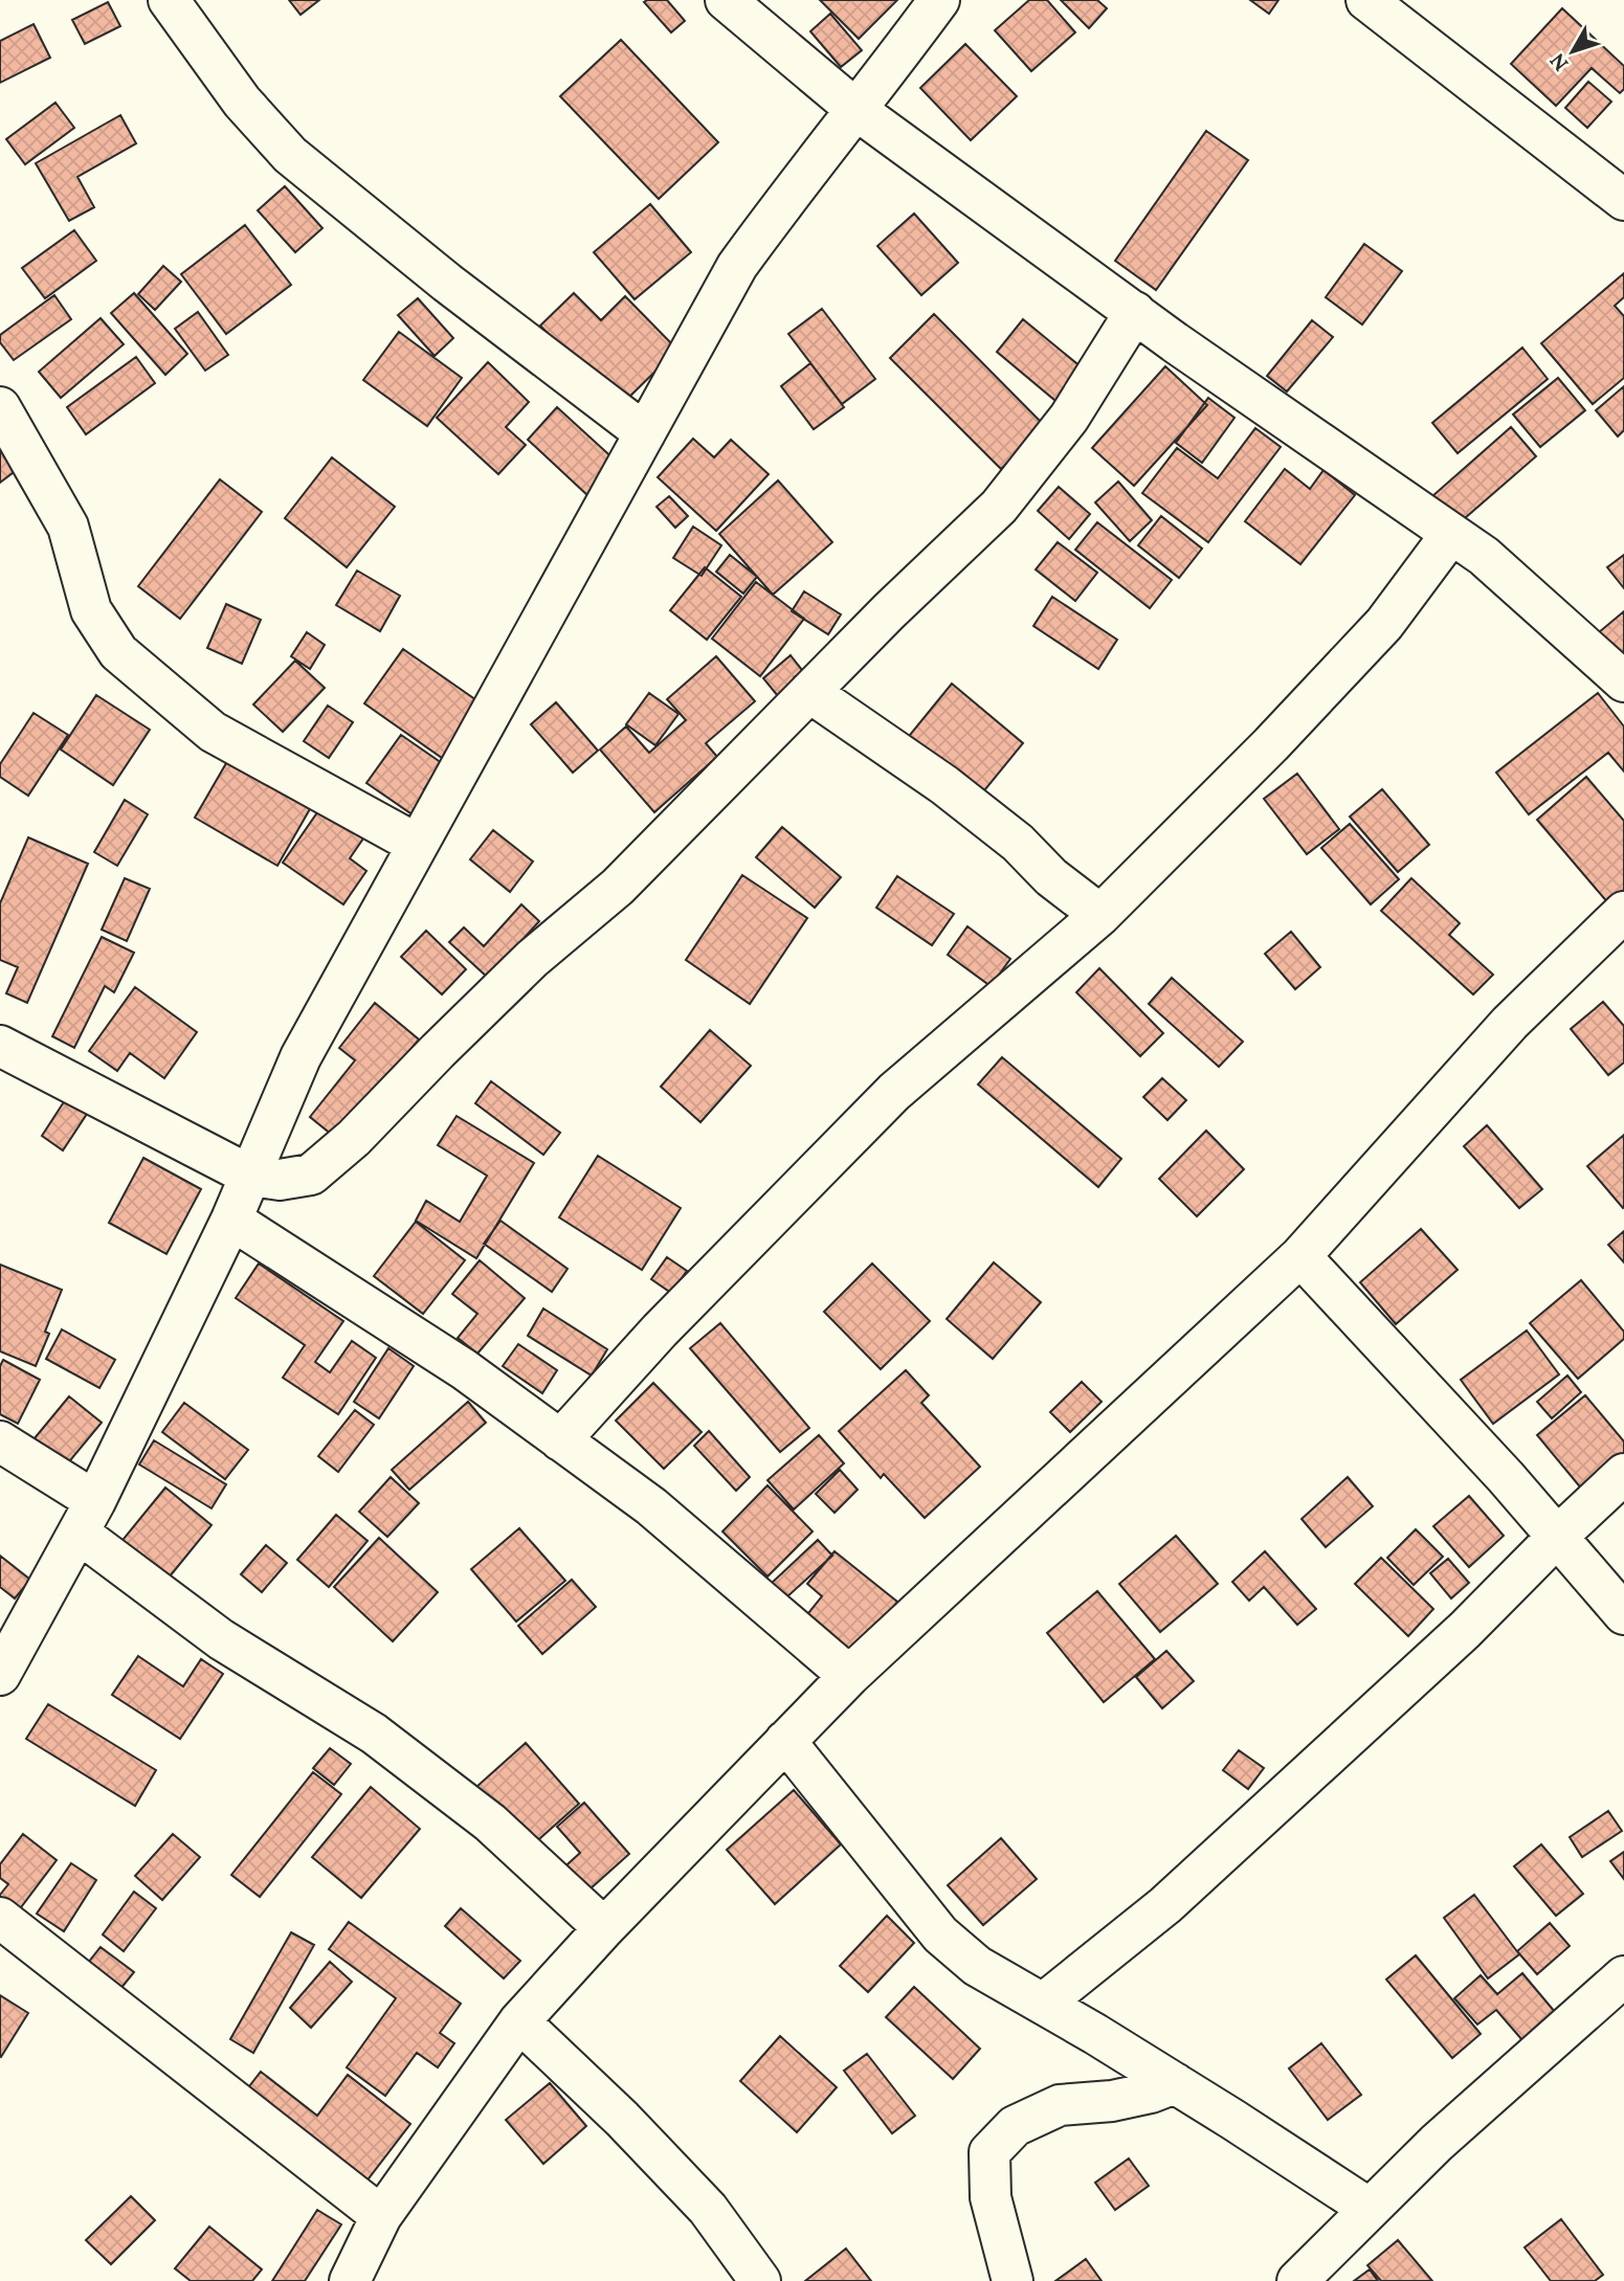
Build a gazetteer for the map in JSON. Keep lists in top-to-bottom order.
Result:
{
  "north": "bottom left"
}
